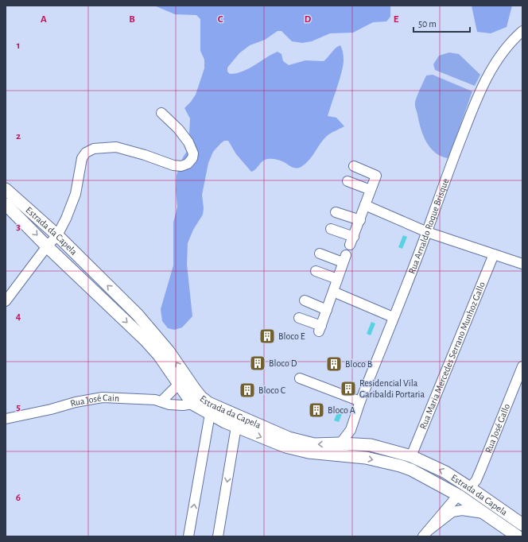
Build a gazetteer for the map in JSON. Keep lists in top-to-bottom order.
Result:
{
  "streets": {
    "main road": ["Estrada da Capela"],
    "street": [
      "Rua Arnaldo Roque Brisque",
      "Rua Maria Mercedes Serrano Munhoz Gallo",
      "Rua José Cain",
      "Rua José Gallo"
    ]
  },
  "crossings": [
    ["Rua Arnaldo Roque Brisque", "Estrada da Capela"],
    ["Estrada da Capela", "Rua Maria Mercedes Serrano Munhoz Gallo"],
    ["Estrada da Capela", "Rua José Cain"],
    ["Estrada da Capela", "Rua José Gallo"]
  ],
  "places": {
    "building": [
      "Bloco E",
      "Bloco D",
      "Bloco B",
      "Residencial Vila Garibaldi Portaria",
      "Bloco C",
      "Bloco A"
    ]
  },
  "scale_bar": "50 m",
  "grid": {
    "columns": [
      "A",
      "B",
      "C",
      "D",
      "E"
    ],
    "rows": [
      "1",
      "2",
      "3",
      "4",
      "5",
      "6"
    ]
  }
}
